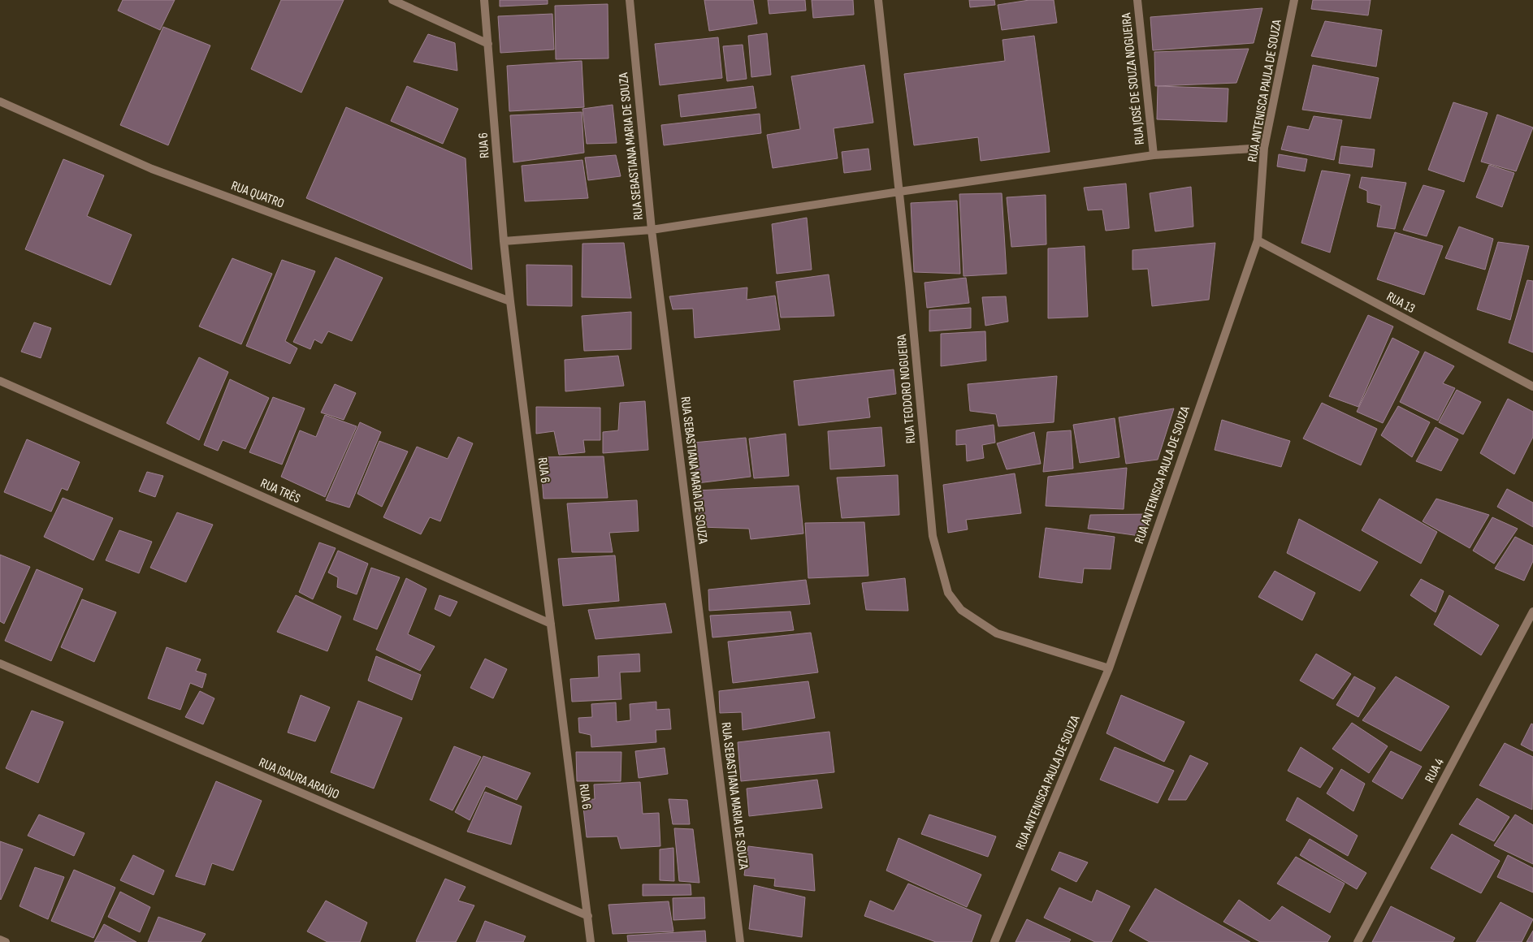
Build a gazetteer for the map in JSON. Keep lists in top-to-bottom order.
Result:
{
  "streets": {
    "street": [
      "RUA JOSÉ DE SOUZA NOGUEIRA",
      "RUA ANTENISCA PAULA DE SOUZA",
      "RUA 6",
      "RUA SEBASTIANA MARIA DE SOUZA",
      "RUA QUATRO",
      "RUA 13",
      "RUA TEODORO NOGUEIRA",
      "RUA TRÊS",
      "RUA 4",
      "RUA ISAURA ARAÚJO"
    ]
  },
  "crossings": [
    ["RUA ANTENISCA PAULA DE SOUZA", "RUA 13"],
    ["RUA ANTENISCA PAULA DE SOUZA", "RUA TEODORO NOGUEIRA"],
    ["RUA 6", "RUA QUATRO"],
    ["RUA 6", "RUA TRÊS"],
    ["RUA 6", "RUA ISAURA ARAÚJO"]
  ]
}
